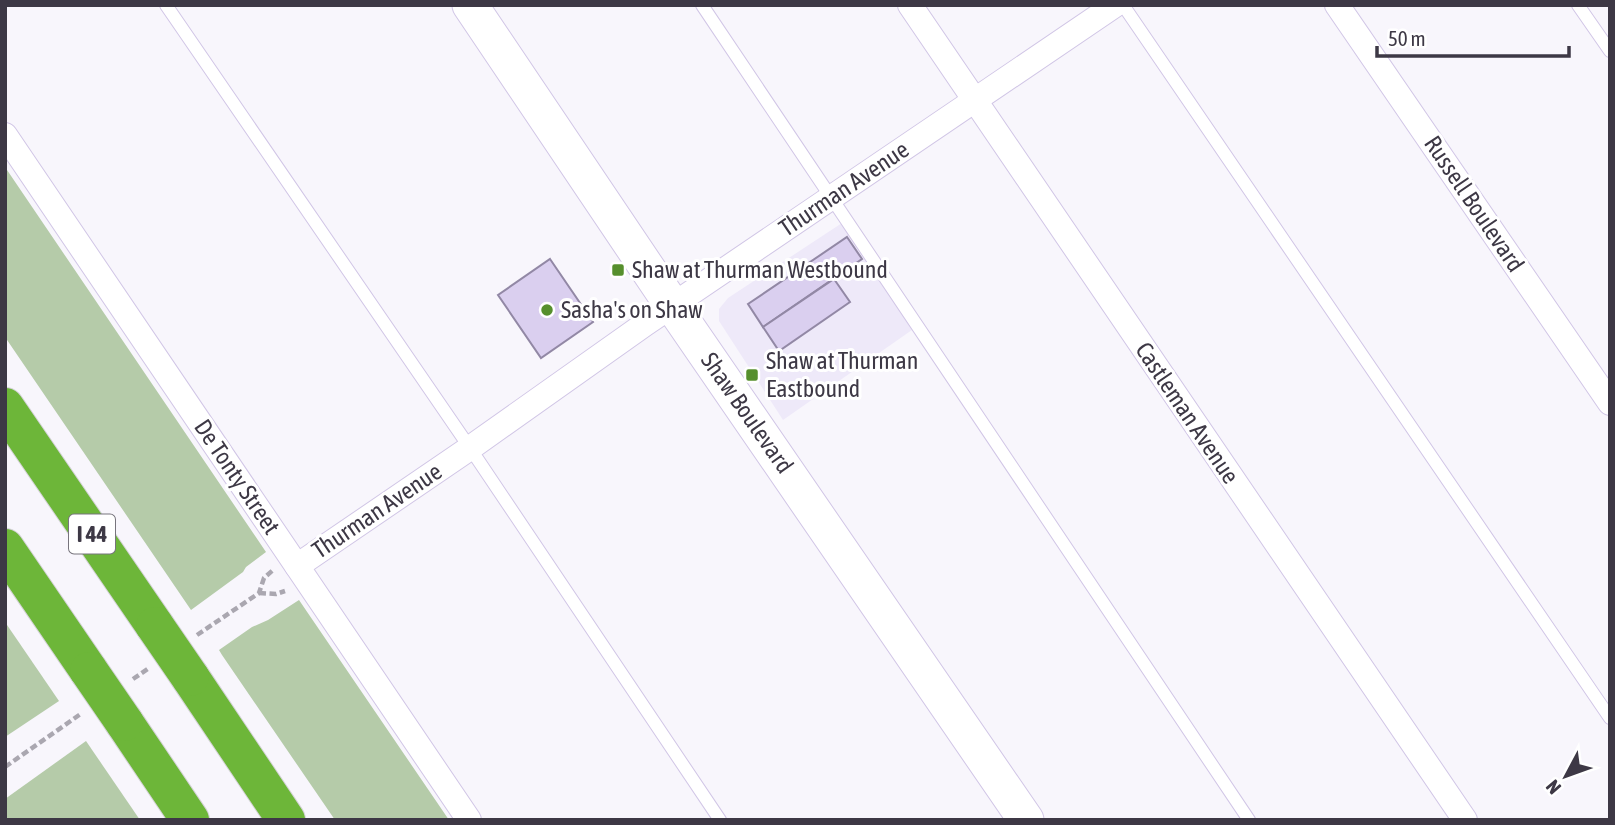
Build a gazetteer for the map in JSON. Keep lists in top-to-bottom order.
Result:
{
  "streets": {
    "highway": ["I 44"],
    "street": [
      "Thurman Avenue",
      "Russell Boulevard",
      "Shaw Boulevard",
      "Castleman Avenue",
      "De Tonty Street"
    ]
  },
  "crossings": [
    ["Thurman Avenue", "Shaw Boulevard"],
    ["Thurman Avenue", "Castleman Avenue"],
    ["Thurman Avenue", "De Tonty Street"]
  ],
  "places": {
    "transit": ["Shaw at Thurman Westbound", "Shaw at Thurman Eastbound"],
    "other": ["Sasha's on Shaw"]
  },
  "scale_bar": "50 m",
  "north": "bottom left"
}
